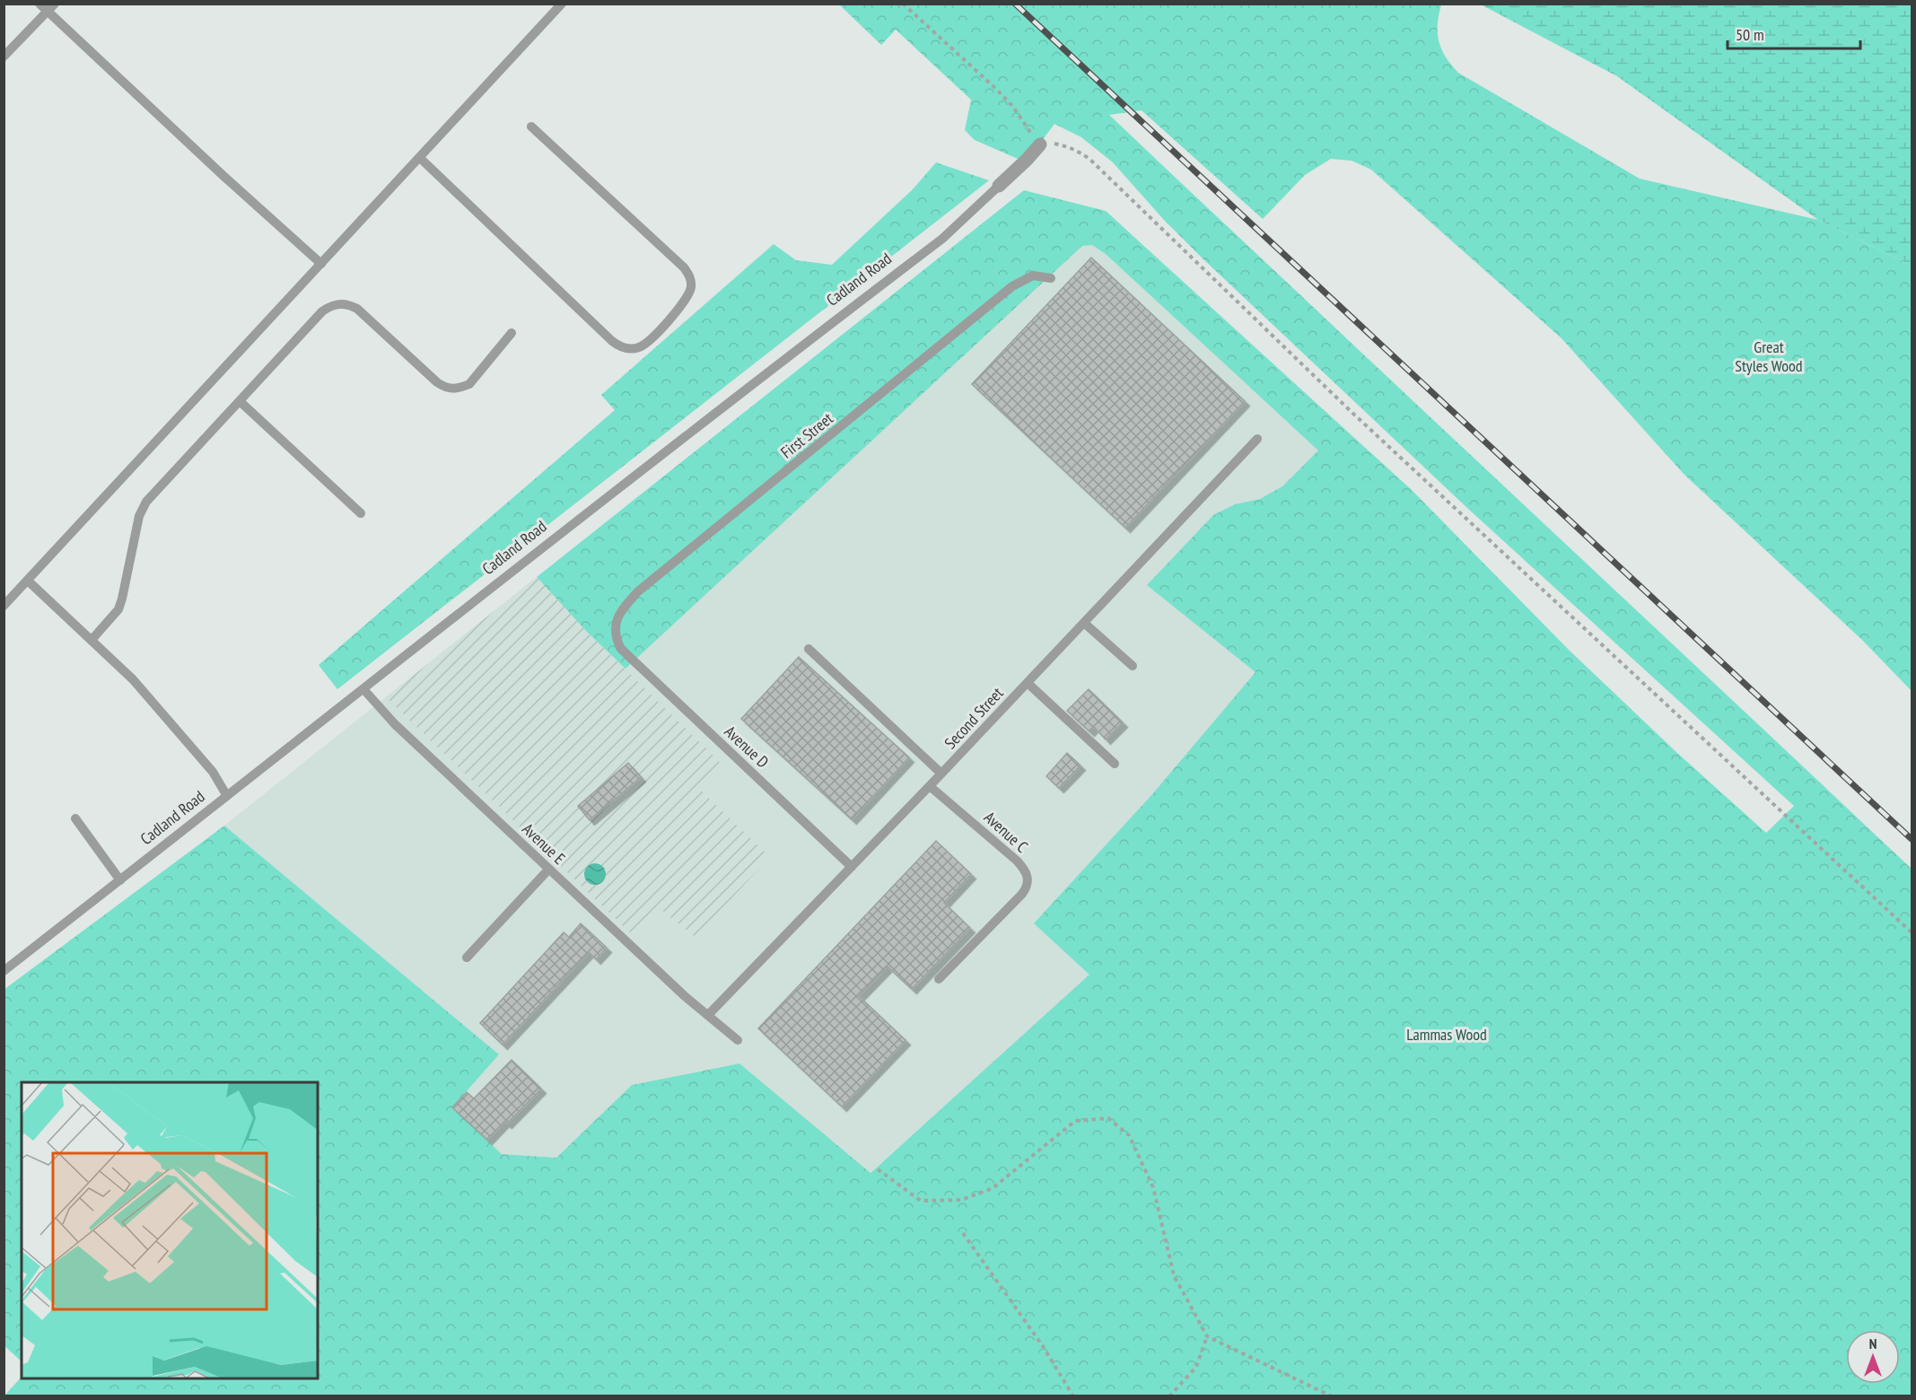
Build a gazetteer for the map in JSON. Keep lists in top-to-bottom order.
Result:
{
  "streets": {
    "street": ["Cadland Road"],
    "lane": [
      "First Street",
      "Second Street",
      "Avenue D",
      "Avenue C",
      "Avenue E"
    ]
  },
  "crossings": [
    ["Cadland Road", "Avenue E"],
    ["First Street", "Avenue D"],
    ["Second Street", "Avenue D"],
    ["Second Street", "Avenue C"],
    ["Second Street", "Avenue E"]
  ],
  "parks": ["Great Styles Wood", "Lammas Wood"],
  "scale_bar": "50 m",
  "north": "top"
}
